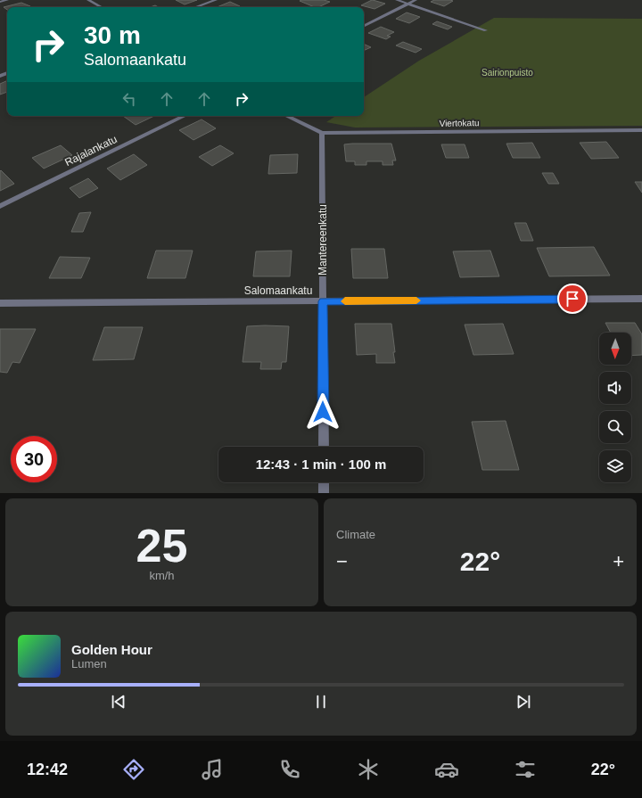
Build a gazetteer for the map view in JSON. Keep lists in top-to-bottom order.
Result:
{
  "streets": {
    "street": [
      "Viertokatu",
      "Rajalankatu",
      "Mantereenkatu",
      "Salomaankatu"
    ]
  },
  "crossings": [
    ["Viertokatu", "Mantereenkatu"],
    ["Mantereenkatu", "Salomaankatu"]
  ],
  "parks": ["Sairionpuisto"],
  "north": "bottom",
  "page": {
    "turn": ["30 m", "Salomaankatu"],
    "limit": "30",
    "trip": "12:43 · 1 min · 100 m",
    "tile": [
      ["25", "km/h"],
      "Climate"
    ],
    "heat": ["−", "22°", "+"],
    "song": ["Golden Hour", "Lumen"],
    "tabs": ["12:42", "22°"]
  }
}
